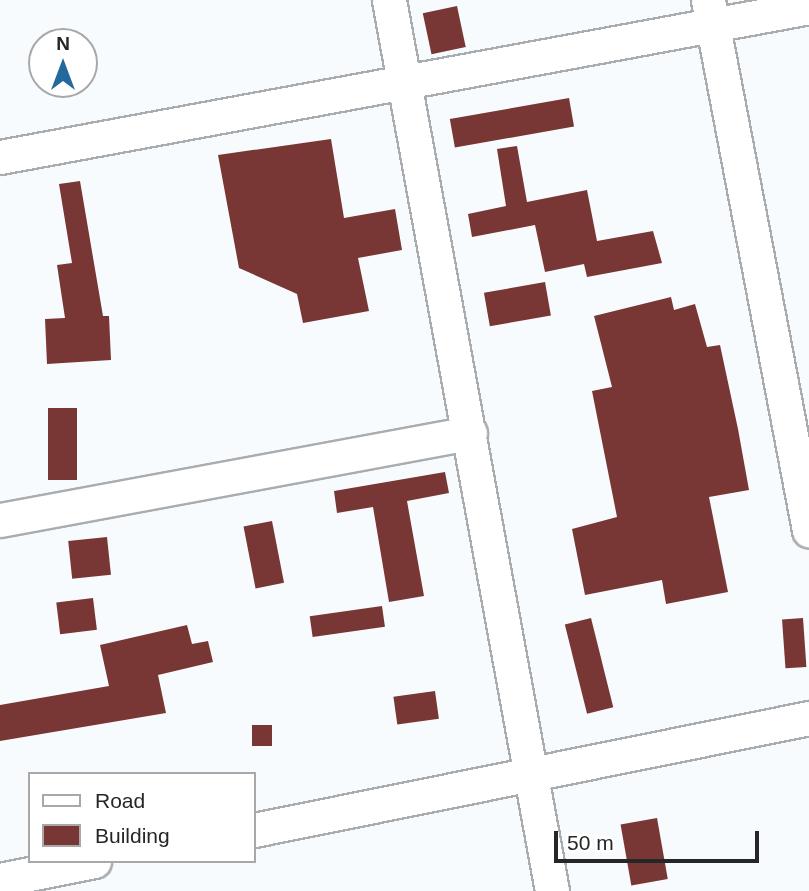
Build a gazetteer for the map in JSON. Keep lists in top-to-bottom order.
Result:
{
  "legend": ["Road", "Building"],
  "scale_bar": "50 m",
  "north": "top"
}
